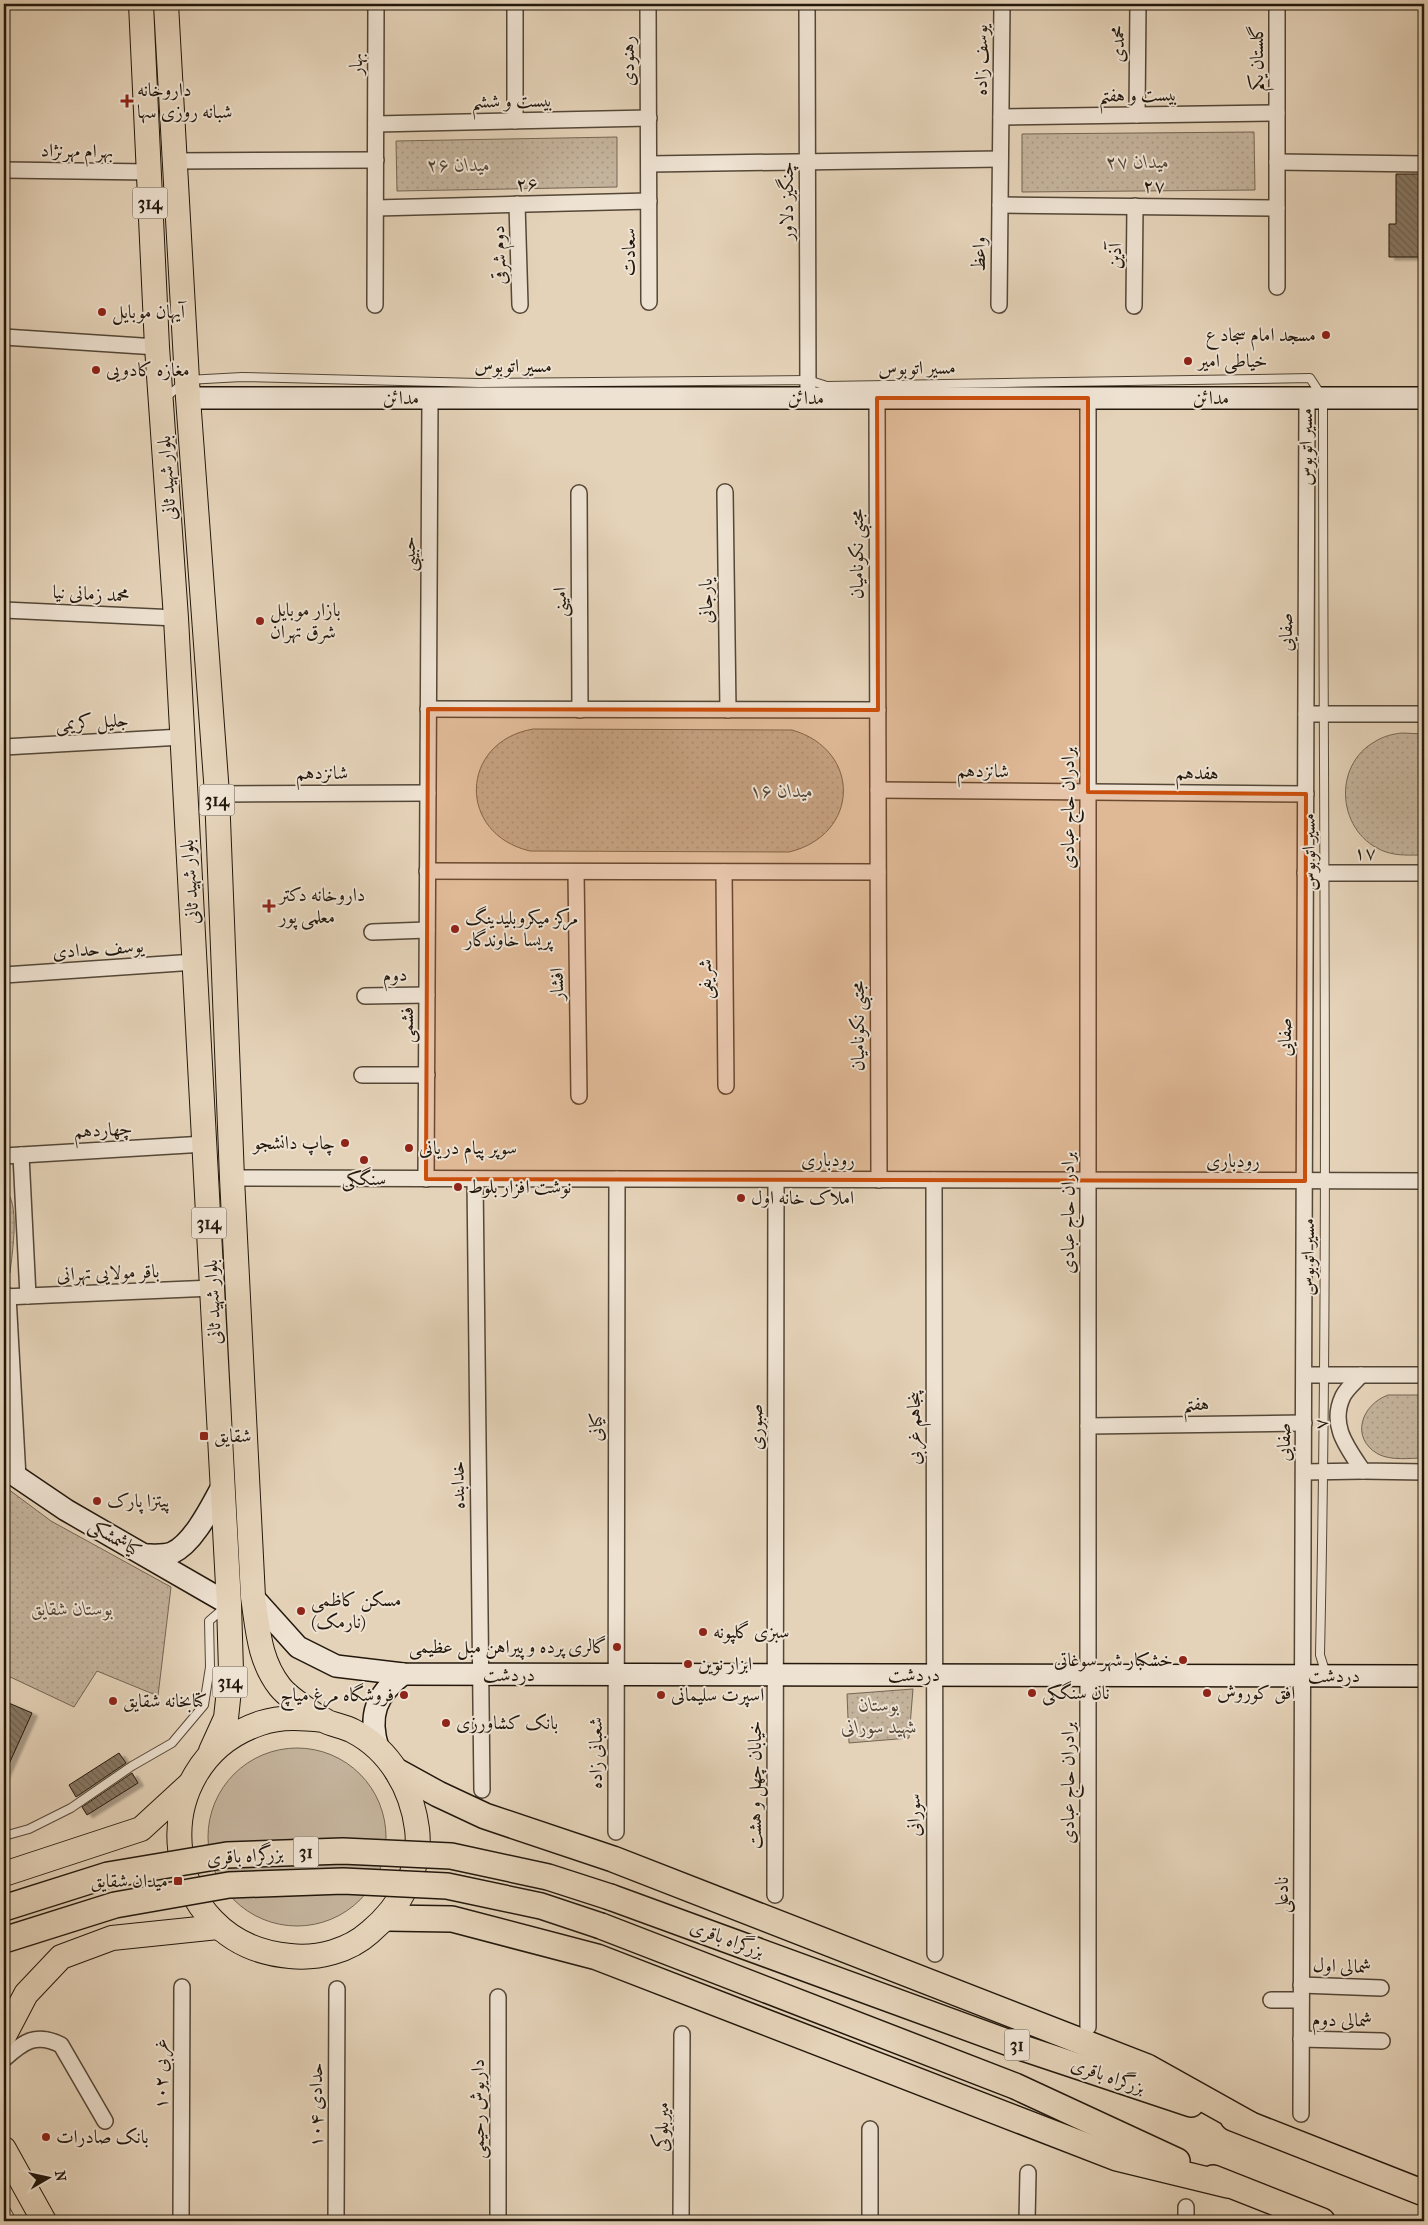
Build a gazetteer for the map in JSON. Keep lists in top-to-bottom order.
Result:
{
  "streets": {
    "highway": ["31", "بزرگراه باقری"],
    "main road": [
      "314",
      "مدائن",
      "بلوار شهید ثانی",
      "کیاشمشکی",
      "دردشت"
    ],
    "street": [
      "محمدی",
      "گلستان یکم",
      "یوسف زاده",
      "رهنودی",
      "بهار",
      "بیست و هفتم",
      "بیست و ششم",
      "بهرام مهرنژاد",
      "۲۶",
      "۲۷",
      "چنگیز دلاور",
      "سعادت",
      "واعظ",
      "دوم شرقی",
      "آذین",
      "حبیبی",
      "مجتبی نکونامیان",
      "محمد زمانی نیا",
      "یارجانی",
      "امینی",
      "صفایی",
      "جلیل کریمی",
      "شانزدهم",
      "هفدهم",
      "برادران حاج عبادی",
      "۱۷",
      "یوسف حدادی",
      "دوم",
      "شریفی",
      "افشار",
      "فشمی",
      "چهاردهم",
      "رودباری",
      "باقر مولایی تهرانی",
      "هفتم",
      "۷",
      "کیانی",
      "صبوری",
      "پنجاهم غربی",
      "خدابنده",
      "شعبانی زاده",
      "خیابان چهل و هشت",
      "سورانی",
      "نادعلی",
      "شمالی اول",
      "شمالی دوم",
      "۱۰۲ غربی",
      "حدادی ۱۰۴",
      "داریوش رحیمی",
      "میربلوکی"
    ],
    "lane": ["مسیر اتوبوس"]
  },
  "crossings": [
    ["محمدی", "بیست و هفتم"],
    ["گلستان یکم", "بیست و هفتم"],
    ["گلستان یکم", "۲۷"],
    ["یوسف زاده", "بیست و هفتم"],
    ["یوسف زاده", "واعظ"],
    ["رهنودی", "بیست و ششم"],
    ["رهنودی", "سعادت"],
    ["بهار", "بیست و ششم"],
    ["بهار", "۲۶"],
    ["بهرام مهرنژاد", "بلوار شهید ثانی"],
    ["۲۶", "سعادت"],
    ["۲۶", "دوم شرقی"],
    ["۲۷", "واعظ"],
    ["۲۷", "آذین"],
    ["چنگیز دلاور", "مسیر اتوبوس"],
    ["چنگیز دلاور", "مدائن"],
    ["مسیر اتوبوس", "مدائن"],
    ["مسیر اتوبوس", "بلوار شهید ثانی"],
    ["مسیر اتوبوس", "صفایی"],
    ["مسیر اتوبوس", "۱۷"],
    ["مسیر اتوبوس", "رودباری"],
    ["مسیر اتوبوس", "دردشت"],
    ["مدائن", "بلوار شهید ثانی"],
    ["مدائن", "حبیبی"],
    ["مدائن", "مجتبی نکونامیان"],
    ["مدائن", "صفایی"],
    ["مدائن", "برادران حاج عبادی"],
    ["بلوار شهید ثانی", "محمد زمانی نیا"],
    ["بلوار شهید ثانی", "جلیل کریمی"],
    ["بلوار شهید ثانی", "شانزدهم"],
    ["بلوار شهید ثانی", "یوسف حدادی"],
    ["بلوار شهید ثانی", "چهاردهم"],
    ["بلوار شهید ثانی", "رودباری"],
    ["بلوار شهید ثانی", "باقر مولایی تهرانی"],
    ["بلوار شهید ثانی", "کیاشمشکی"],
    ["بلوار شهید ثانی", "دردشت"],
    ["مجتبی نکونامیان", "رودباری"],
    ["صفایی", "هفدهم"],
    ["صفایی", "۱۷"],
    ["صفایی", "رودباری"],
    ["صفایی", "هفتم"],
    ["صفایی", "دردشت"],
    ["صفایی", "نادعلی"],
    ["شانزدهم", "هفدهم"],
    ["شانزدهم", "برادران حاج عبادی"],
    ["هفدهم", "برادران حاج عبادی"],
    ["برادران حاج عبادی", "رودباری"],
    ["برادران حاج عبادی", "هفتم"],
    ["برادران حاج عبادی", "دردشت"],
    ["دوم", "فشمی"],
    ["فشمی", "رودباری"],
    ["رودباری", "کیانی"],
    ["رودباری", "صبوری"],
    ["رودباری", "پنجاهم غربی"],
    ["رودباری", "خدابنده"],
    ["کیانی", "دردشت"],
    ["کیانی", "شعبانی زاده"],
    ["صبوری", "دردشت"],
    ["صبوری", "خیابان چهل و هشت"],
    ["پنجاهم غربی", "دردشت"],
    ["پنجاهم غربی", "سورانی"],
    ["خدابنده", "دردشت"],
    ["دردشت", "شعبانی زاده"],
    ["دردشت", "خیابان چهل و هشت"],
    ["دردشت", "سورانی"],
    ["دردشت", "نادعلی"],
    ["نادعلی", "شمالی اول"],
    ["نادعلی", "شمالی دوم"]
  ],
  "parks": [
    "میدان ۲۷",
    "میدان ۲۶",
    "میدان ۱۶",
    "بوستان شقایق",
    "بوستان شهید سورانی"
  ],
  "places": {
    "health": ["داروخانه شبانه روزی سها", "داروخانه دکتر معلمی پور"],
    "other": [
      "آیهان موبایل",
      "مسجد امام سجاد ع",
      "خیاطی امیر",
      "مغازه کادویی",
      "بازار موبایل شرق تهران",
      "مرکز میکروبلیدینگ پریسا خاوندگار",
      "چاپ دانشجو",
      "سوپر پیام دریانی",
      "سنگکی",
      "نوشت افزار بلوط",
      "املاک خانه اول",
      "پیتزا پارک",
      "مسکن کاظمی (نارمک)",
      "سبزی گلپونه",
      "گالری پرده و پیراهن مبل عظیمی",
      "خشکبار شهر سوغاتی",
      "ابزار نوین",
      "نان سنگکی",
      "افق کوروش",
      "فروشگاه مرغ میاچ",
      "اسپرت سلیمانی",
      "کتابخانه شقایق",
      "بانک کشاورزی",
      "بانک صادرات"
    ],
    "transit": ["شقایق", "میدان شقایق"]
  },
  "north": "right"
}
